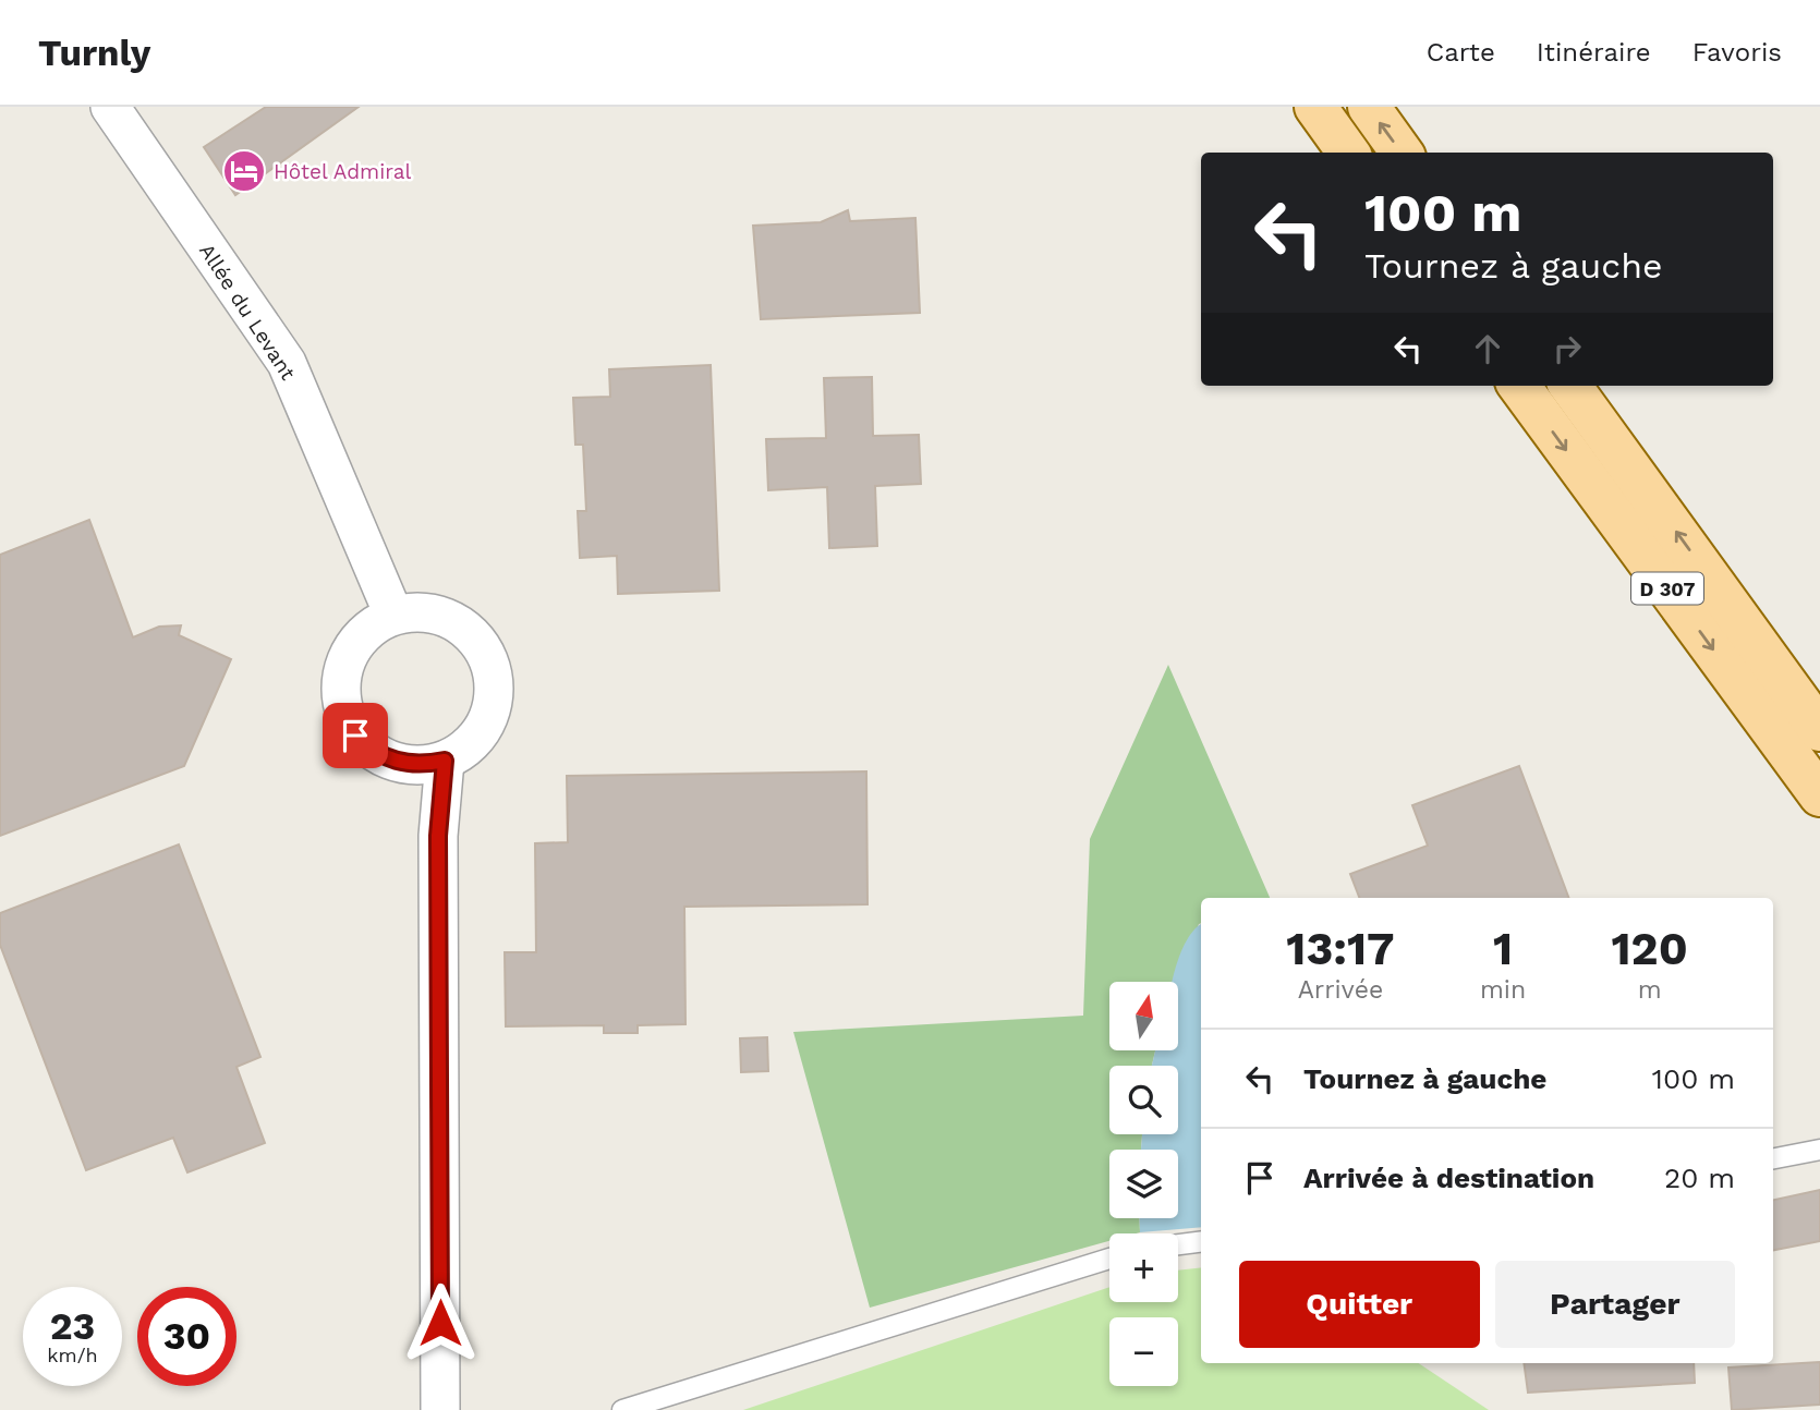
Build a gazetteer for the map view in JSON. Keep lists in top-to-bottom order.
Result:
{
  "streets": {
    "main road": ["D 307"],
    "street": ["Allée du Levant"]
  },
  "places": {
    "hotel": ["Hôtel Admiral"]
  },
  "north": "top",
  "page": {
    "header": "Turnly",
    "nav": ["Carte", "Itinéraire", "Favoris"],
    "turn": ["100 m", "Tournez à gauche"],
    "eta": [
      "13:17",
      "Arrivée",
      "1",
      "min",
      "120",
      "m"
    ],
    "map_buttons": ["+", "−"],
    "list": [
      {
        "name": "Tournez à gauche",
        "value": "100 m"
      },
      {
        "name": "Arrivée à destination",
        "value": "20 m"
      }
    ],
    "buttons": ["Quitter", "Partager"],
    "speed": "23 km/h",
    "limit": "30"
  }
}
